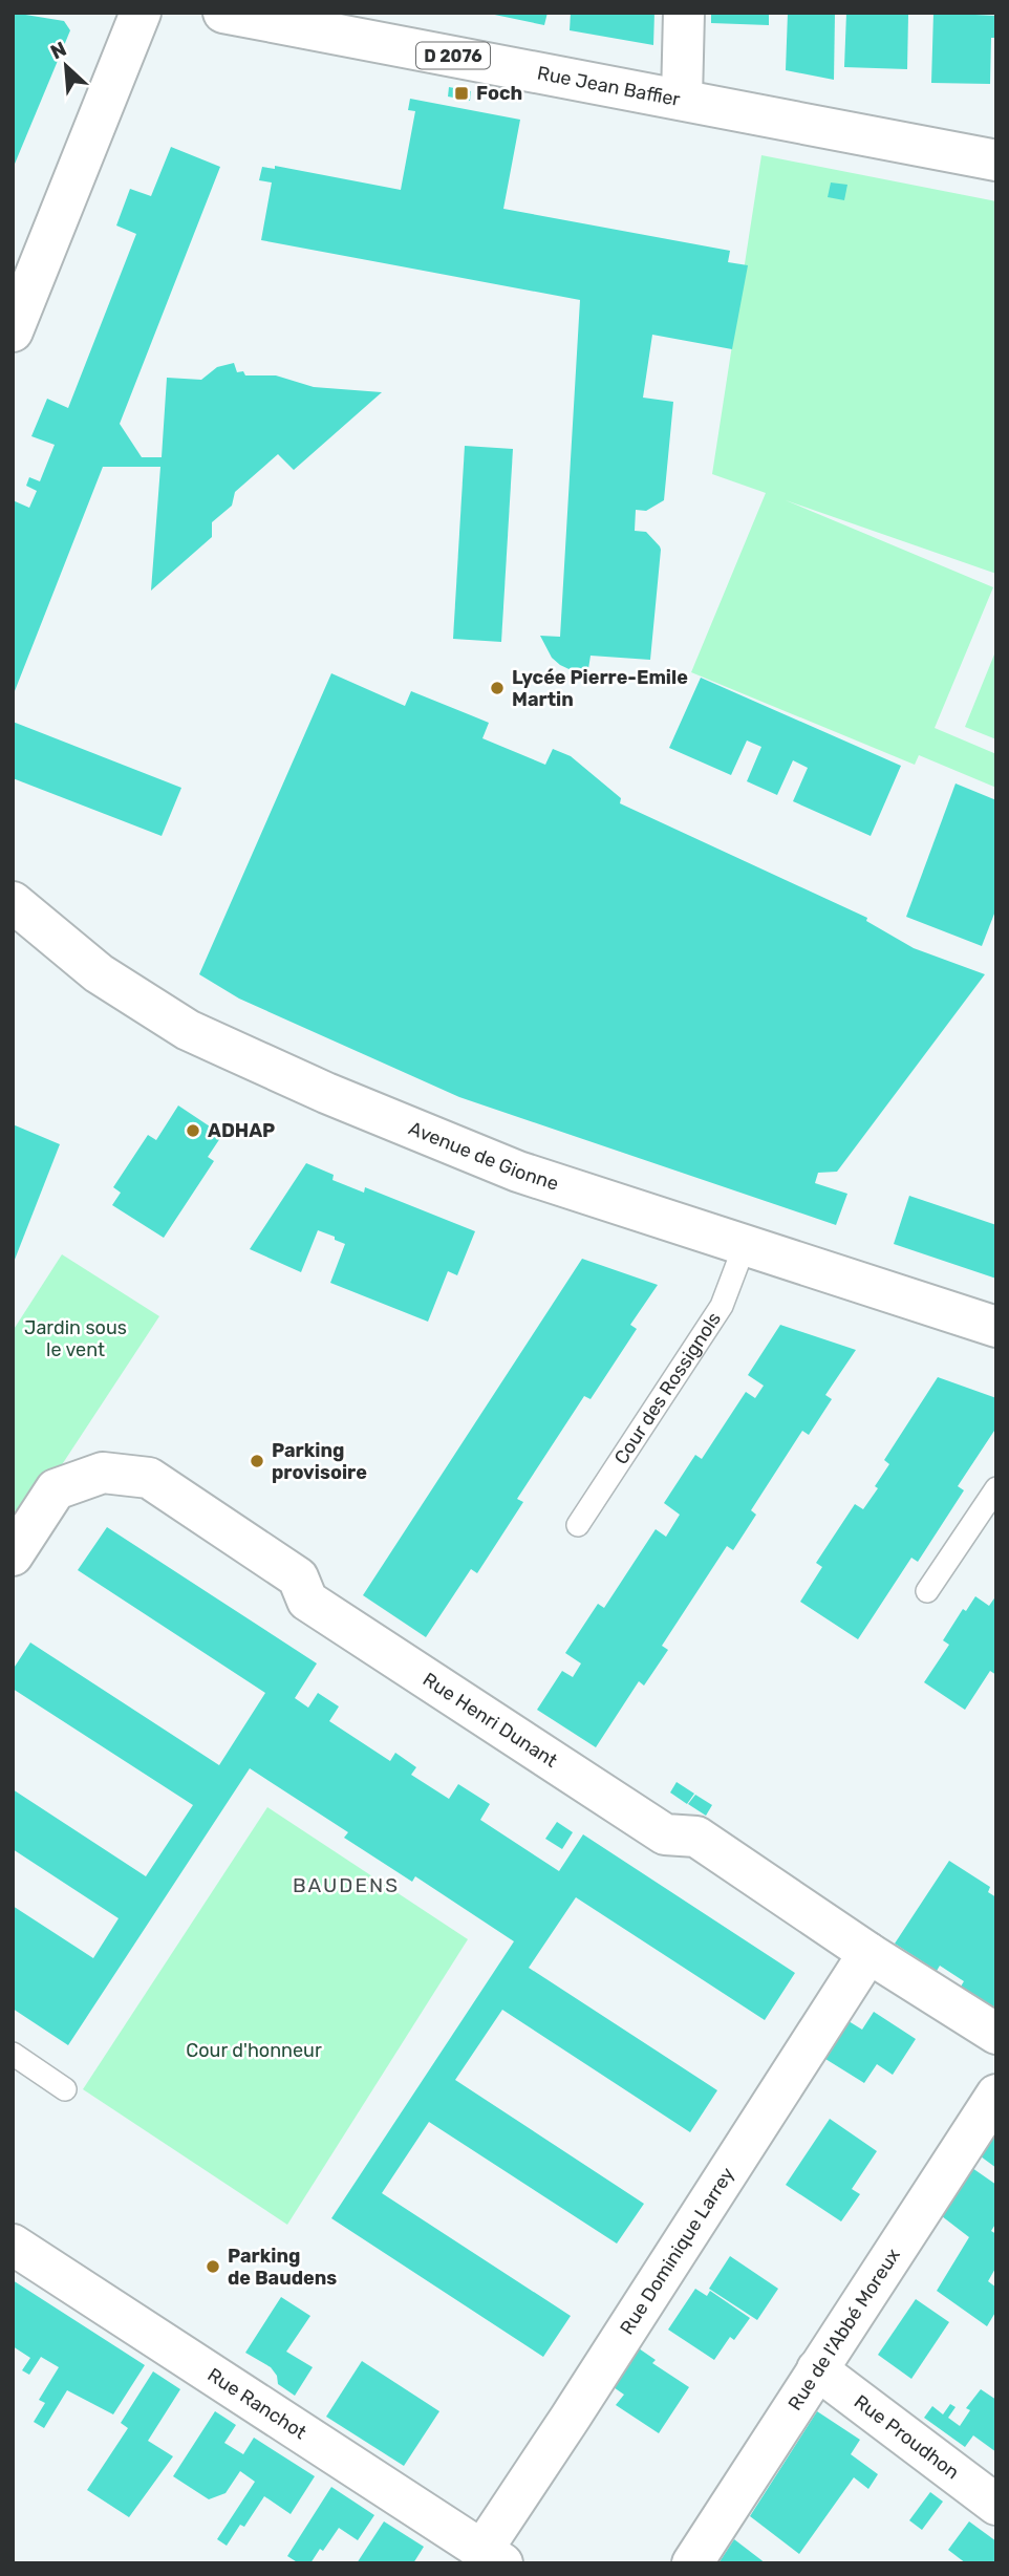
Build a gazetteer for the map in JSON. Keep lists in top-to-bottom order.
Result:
{
  "streets": {
    "street": [
      "D 2076",
      "Rue Jean Baffier",
      "Avenue de Gionne",
      "Rue Henri Dunant",
      "Rue Dominique Larrey",
      "Rue de l'Abbé Moreux",
      "Rue Ranchot",
      "Rue Proudhon"
    ],
    "lane": ["Cour des Rossignols"]
  },
  "crossings": [
    ["Avenue de Gionne", "Cour des Rossignols"],
    ["Rue Henri Dunant", "Rue Dominique Larrey"],
    ["Rue Dominique Larrey", "Rue Ranchot"],
    ["Rue de l'Abbé Moreux", "Rue Proudhon"]
  ],
  "districts": ["BAUDENS"],
  "parks": ["Jardin sous le vent", "Cour d'honneur"],
  "places": {
    "transit": ["Foch"],
    "other": [
      "Lycée Pierre-Emile Martin",
      "ADHAP",
      "Parking provisoire",
      "Parking de Baudens"
    ]
  },
  "north": "top left"
}
